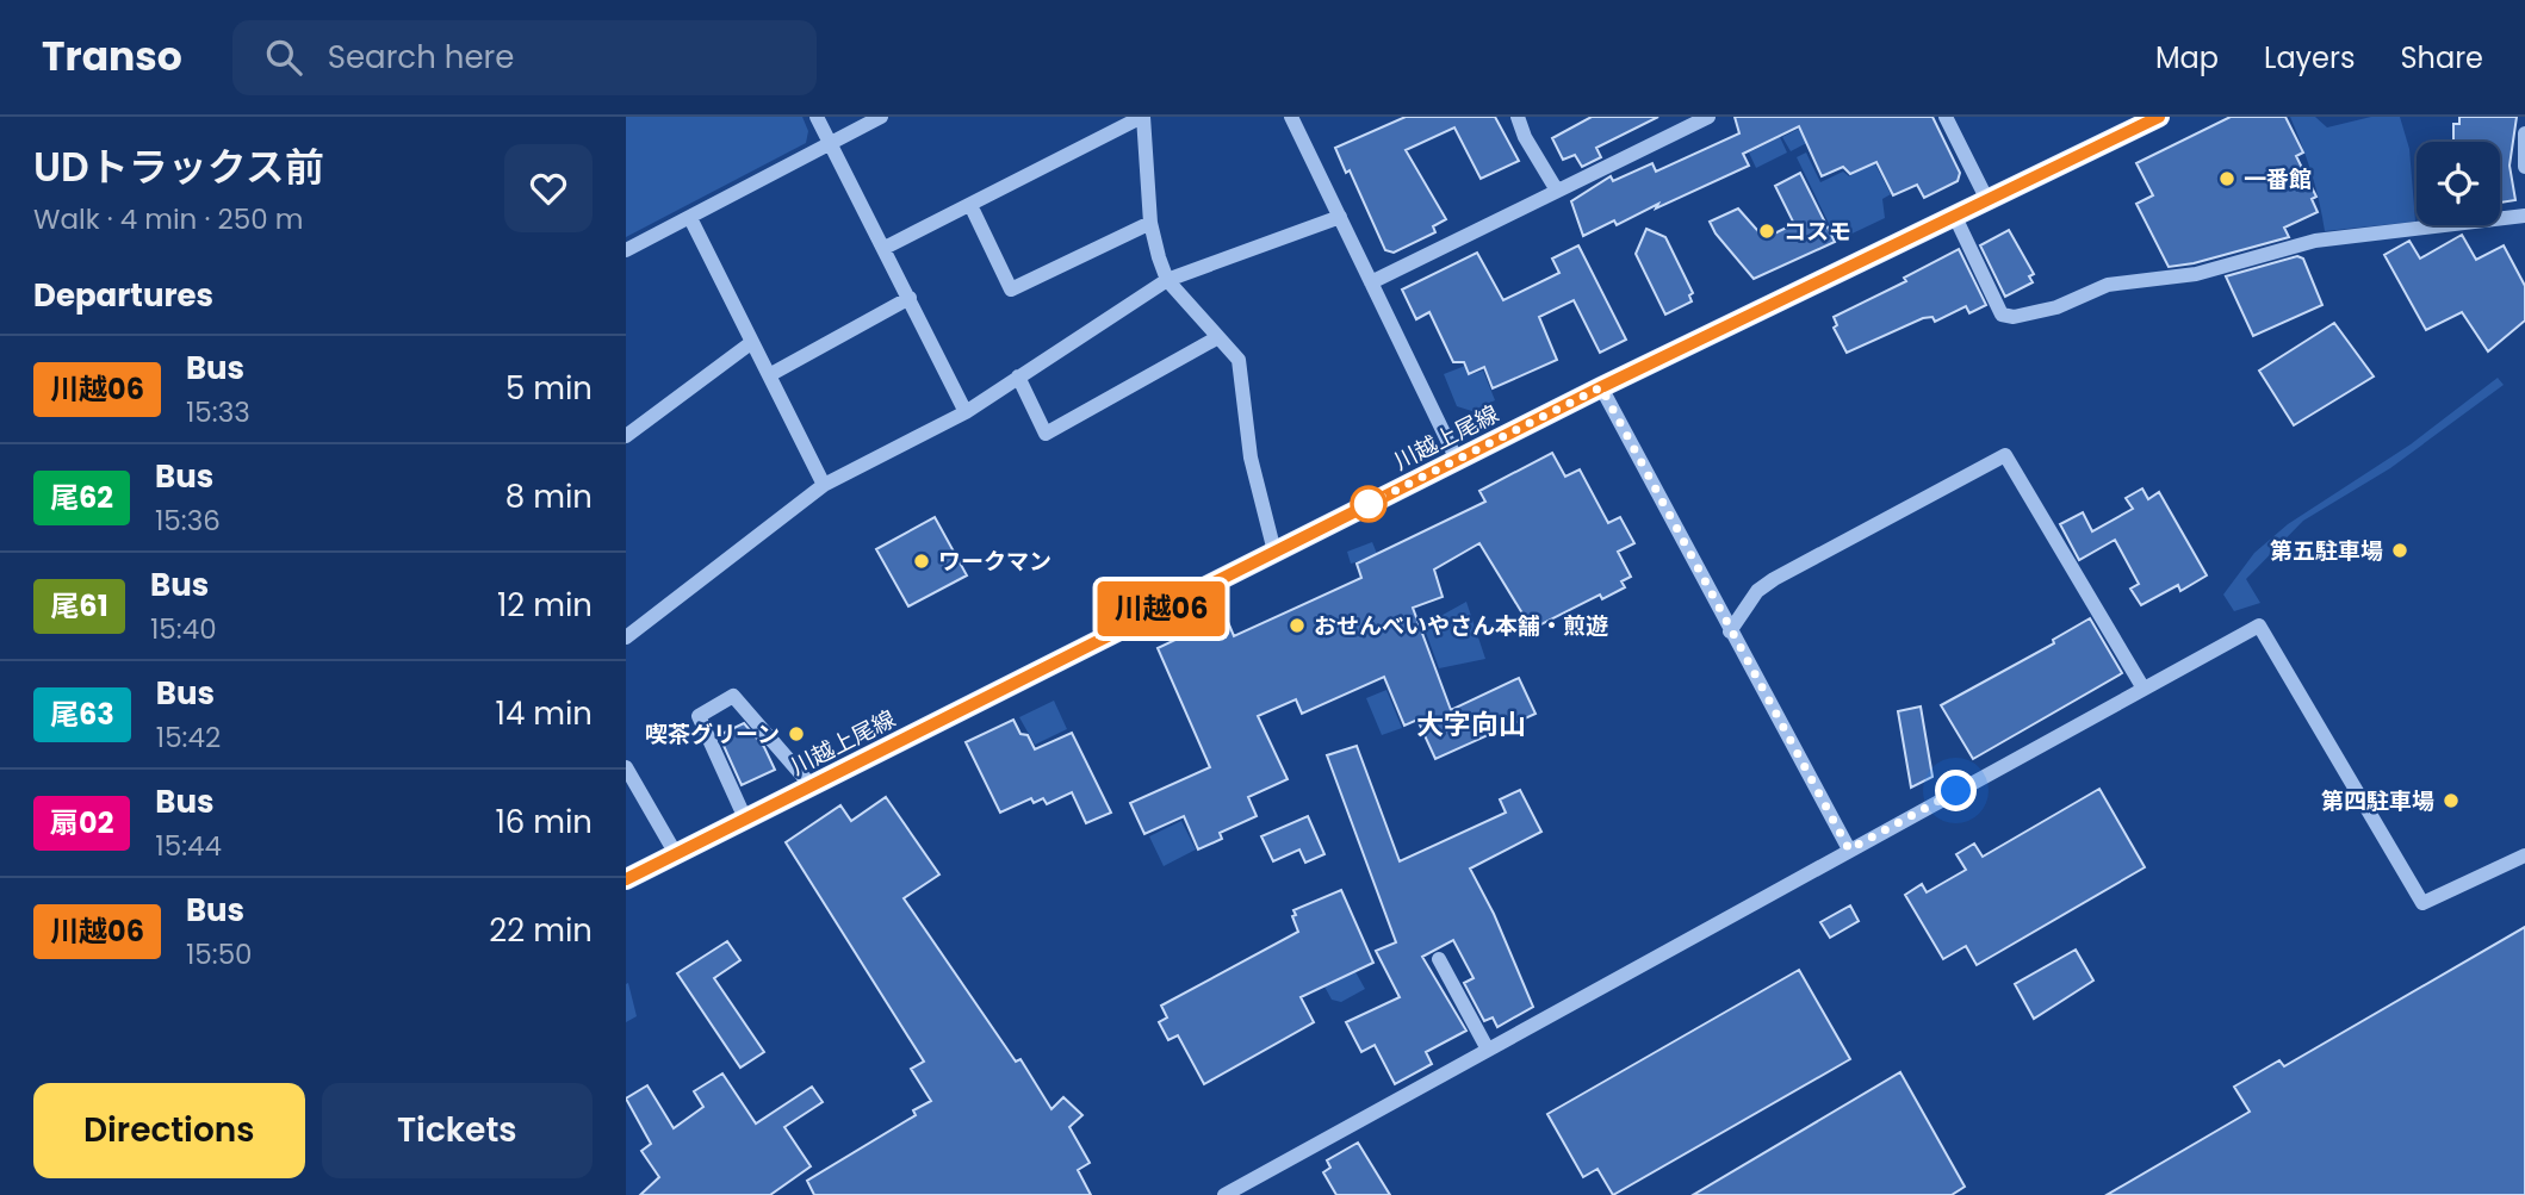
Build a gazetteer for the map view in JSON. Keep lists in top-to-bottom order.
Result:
{
  "streets": {
    "main road": ["川越上尾線"]
  },
  "districts": ["大字向山"],
  "places": [
    "一番館",
    "コスモ",
    "第五駐車場",
    "ワークマン",
    "おせんべいやさん本舗・煎遊",
    "喫茶グリーン",
    "第四駐車場"
  ],
  "lines": ["bus line 川越06"],
  "page": {
    "header": "Transo",
    "search": "Search here",
    "nav": ["Map", "Layers", "Share"],
    "heading": [
      ["UDトラックス前", "Walk · 4 min · 250 m"],
      "Departures"
    ],
    "on_map": "川越06",
    "list": [
      {
        "mark": "川越06",
        "name": "Bus",
        "note": "15:33",
        "value": "5 min"
      },
      {
        "mark": "尾62",
        "name": "Bus",
        "note": "15:36",
        "value": "8 min"
      },
      {
        "mark": "尾61",
        "name": "Bus",
        "note": "15:40",
        "value": "12 min"
      },
      {
        "mark": "尾63",
        "name": "Bus",
        "note": "15:42",
        "value": "14 min"
      },
      {
        "mark": "扇02",
        "name": "Bus",
        "note": "15:44",
        "value": "16 min"
      },
      {
        "mark": "川越06",
        "name": "Bus",
        "note": "15:50",
        "value": "22 min"
      }
    ],
    "buttons": ["Directions", "Tickets"]
  }
}
